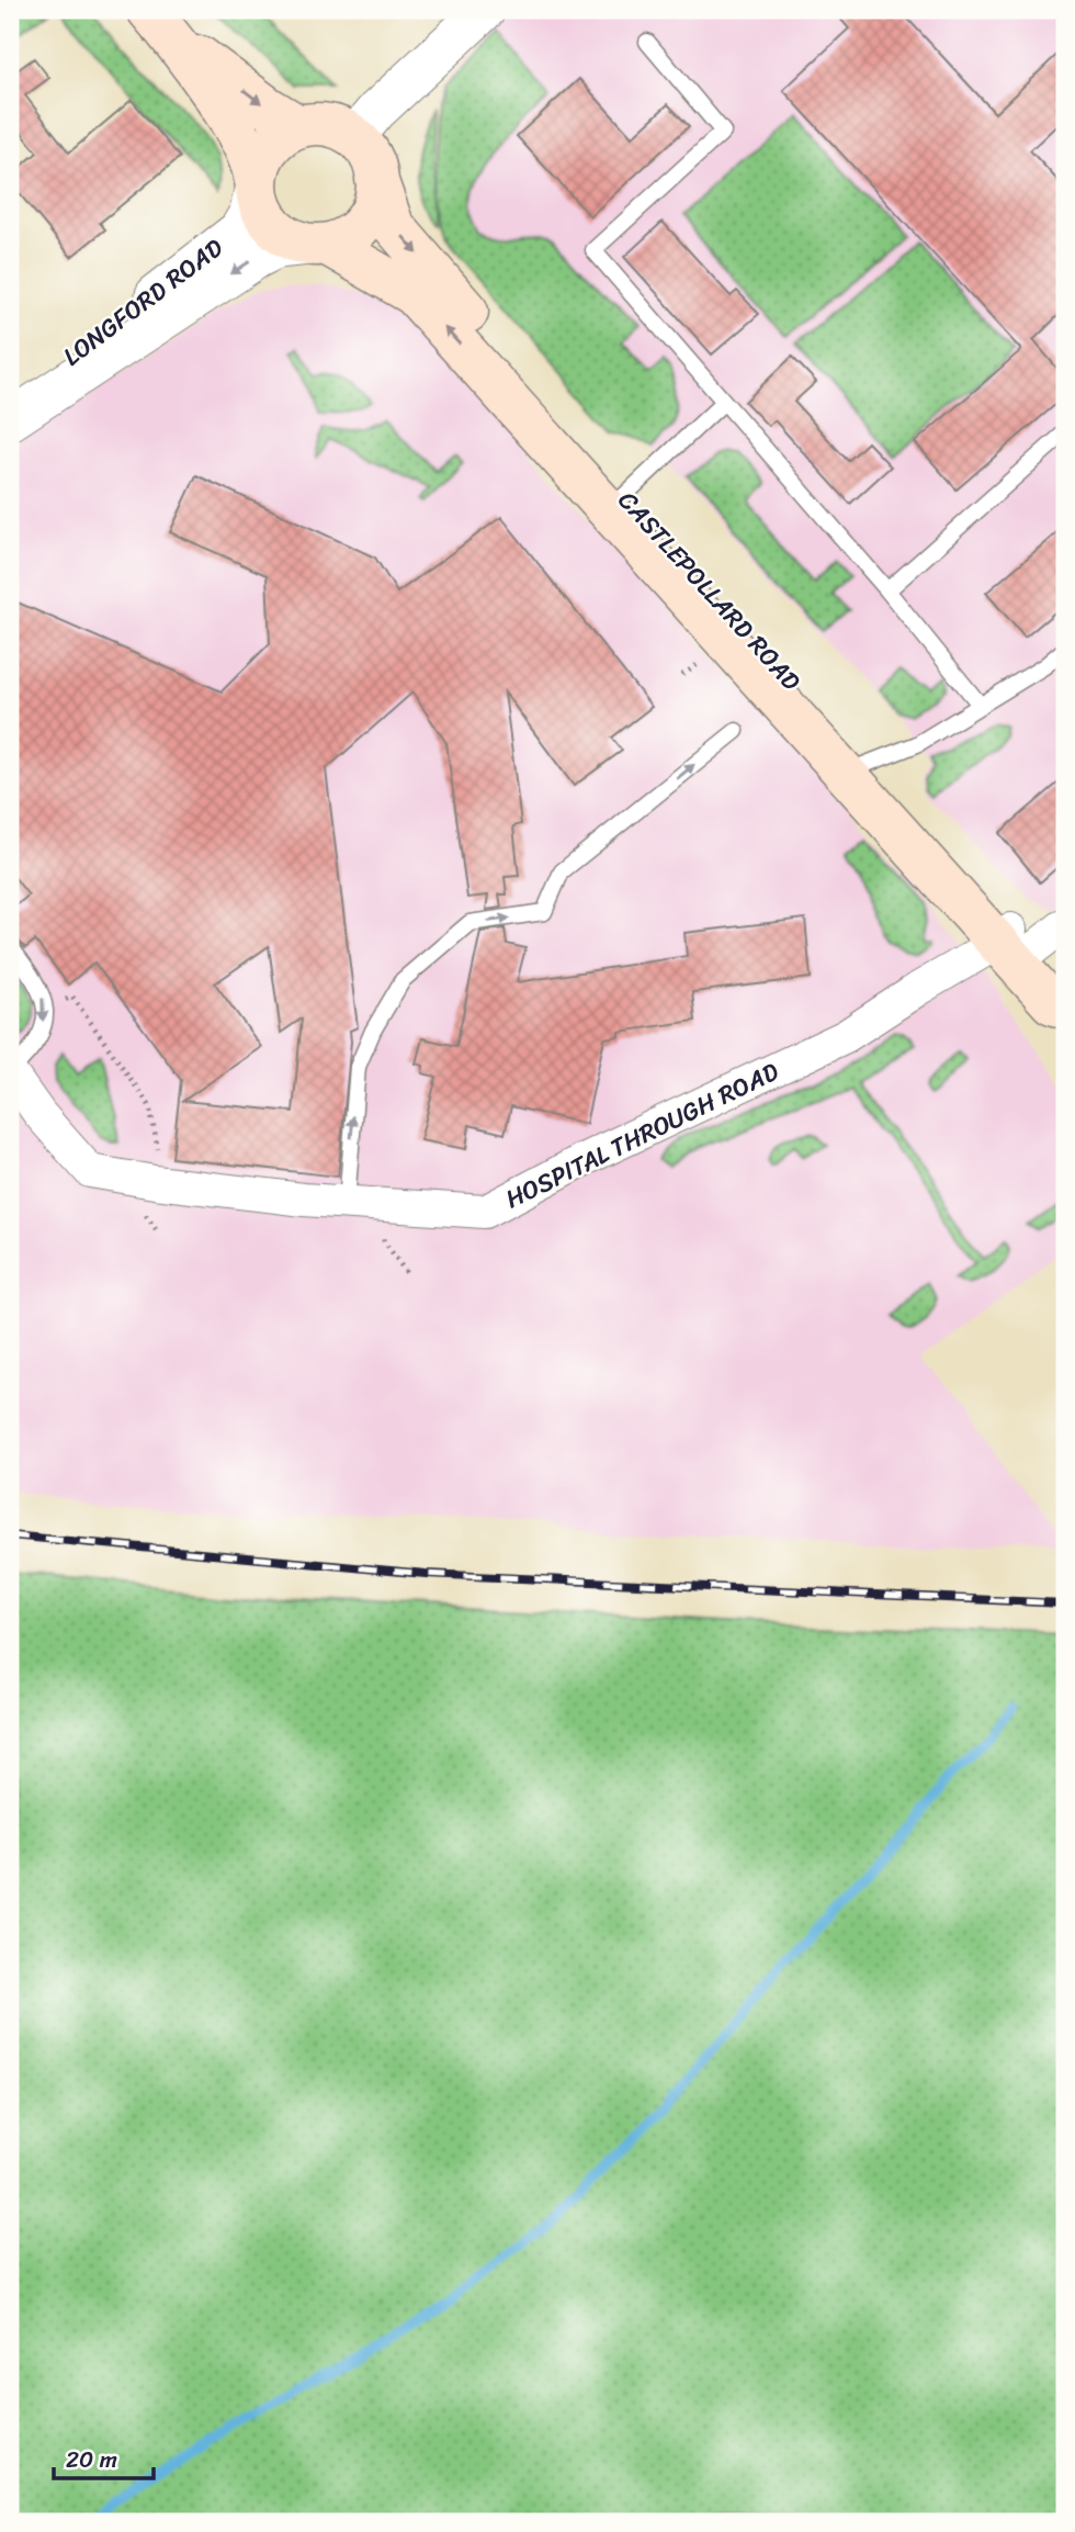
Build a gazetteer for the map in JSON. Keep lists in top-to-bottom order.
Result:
{
  "streets": {
    "main road": ["CASTLEPOLLARD ROAD"],
    "street": ["LONGFORD ROAD", "HOSPITAL THROUGH ROAD"]
  },
  "crossings": [
    ["LONGFORD ROAD", "CASTLEPOLLARD ROAD"],
    ["CASTLEPOLLARD ROAD", "HOSPITAL THROUGH ROAD"]
  ],
  "scale_bar": "20 m"
}
